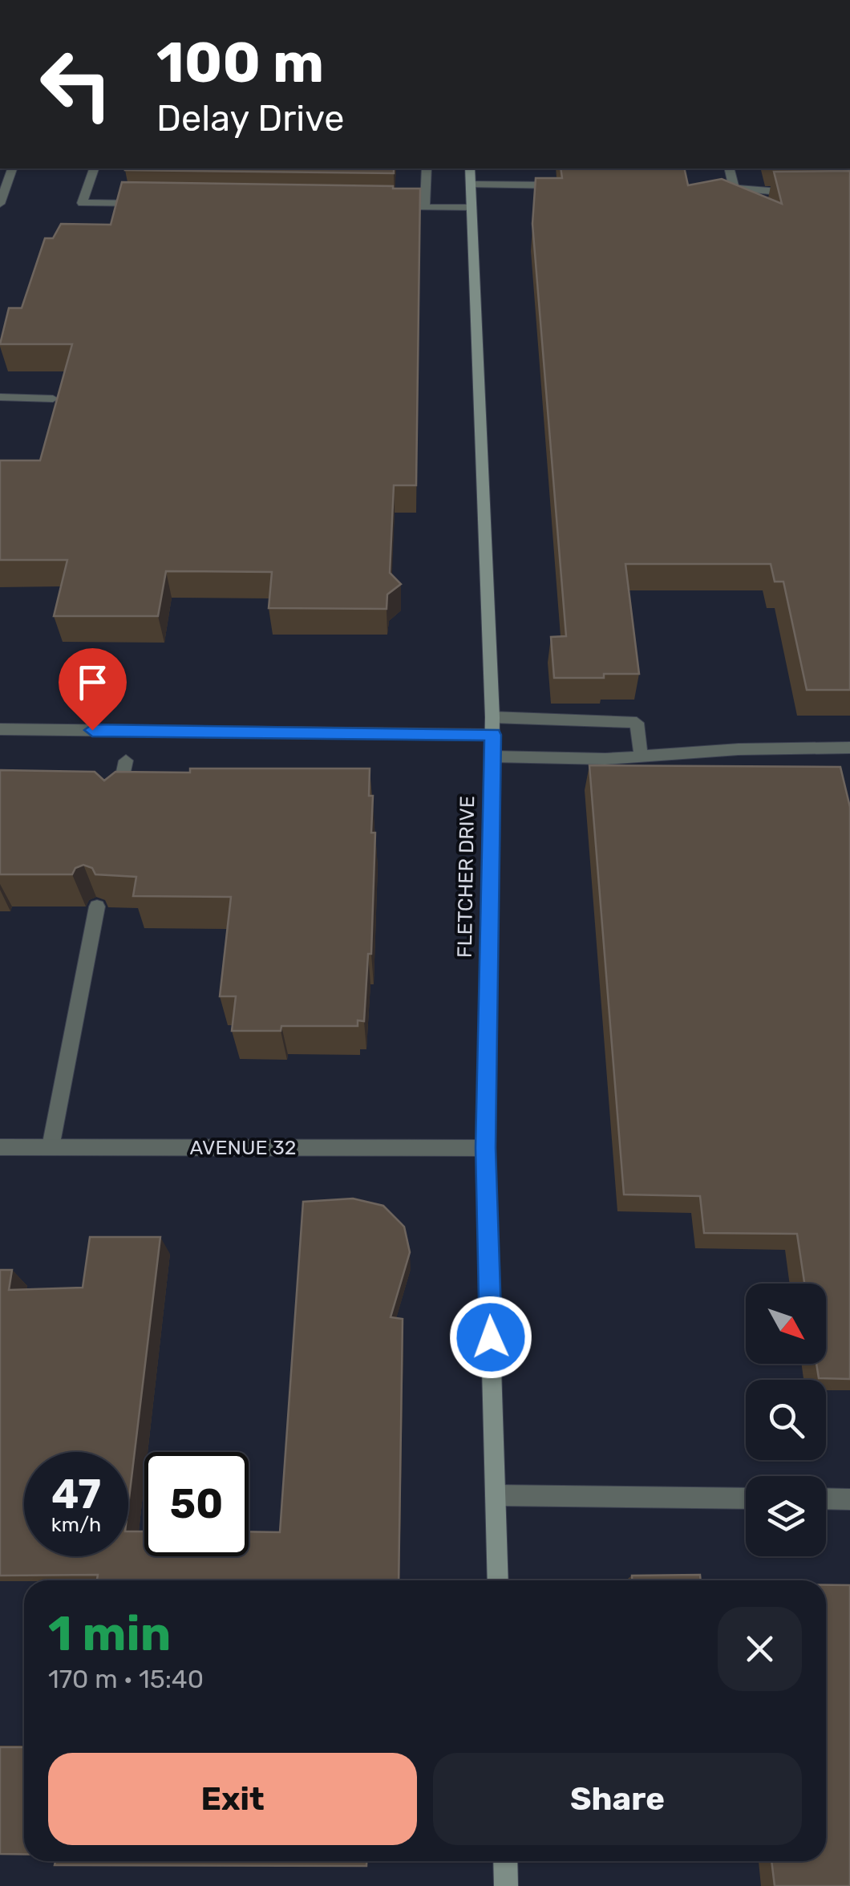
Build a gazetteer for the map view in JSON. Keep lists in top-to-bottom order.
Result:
{
  "streets": {
    "main road": ["FLETCHER DRIVE"],
    "street": ["AVENUE 32"]
  },
  "crossings": [
    ["FLETCHER DRIVE", "AVENUE 32"]
  ],
  "north": "bottom right",
  "page": {
    "turn": ["100 m", "Delay Drive"],
    "speed": "47 km/h",
    "limit": "50",
    "heading": ["1 min", "170 m · 15:40"],
    "buttons": ["Exit", "Share"]
  }
}
